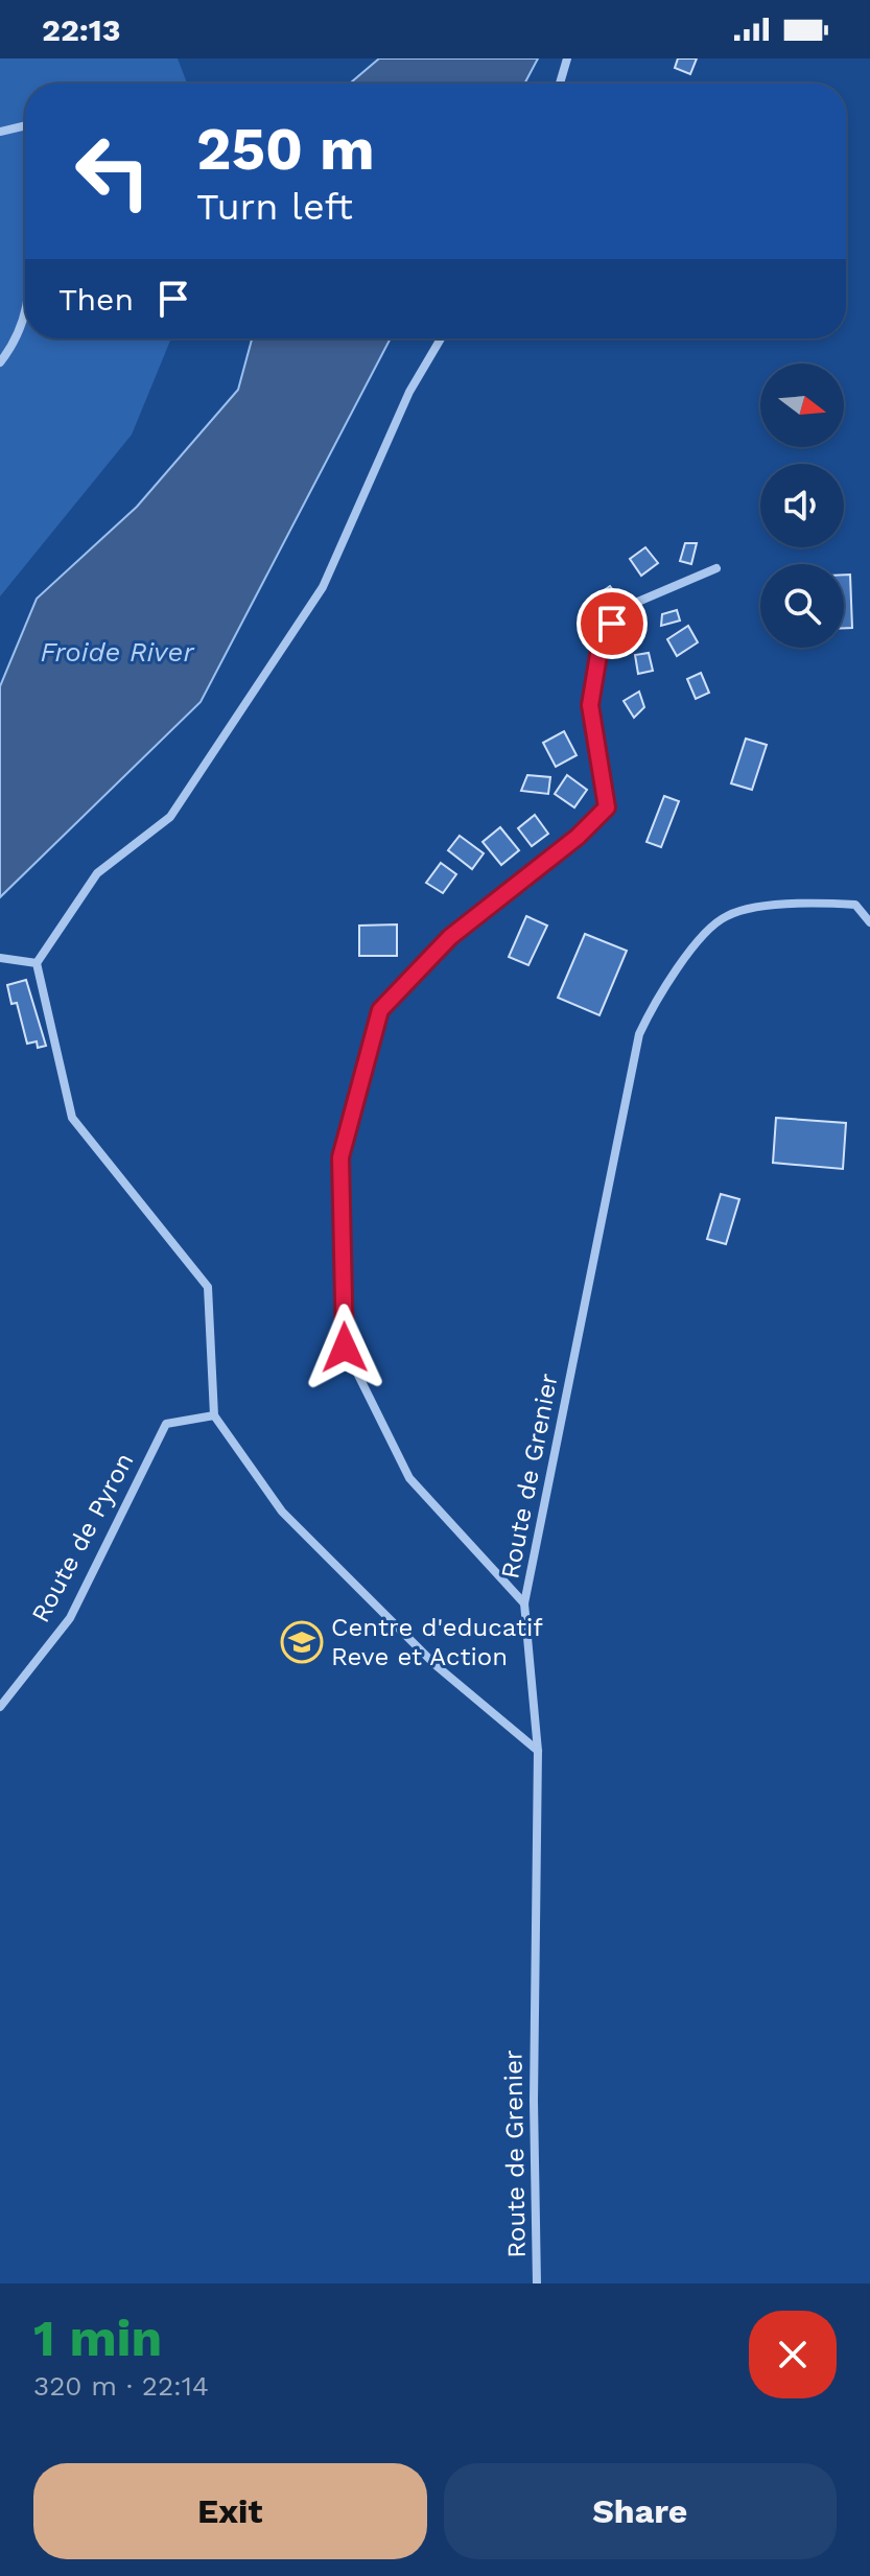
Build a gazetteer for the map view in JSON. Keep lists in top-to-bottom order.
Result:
{
  "streets": {
    "street": ["Route de Grenier", "Route de Pyron"]
  },
  "water": ["Froide River"],
  "places": {
    "school or university": ["Centre d'educatif Reve et Action"]
  },
  "north": "right",
  "page": {
    "status": "22:13",
    "turn": ["250 m", "Turn left"],
    "then": "Then",
    "heading": ["1 min", "320 m · 22:14"],
    "buttons": ["Exit", "Share"]
  }
}
